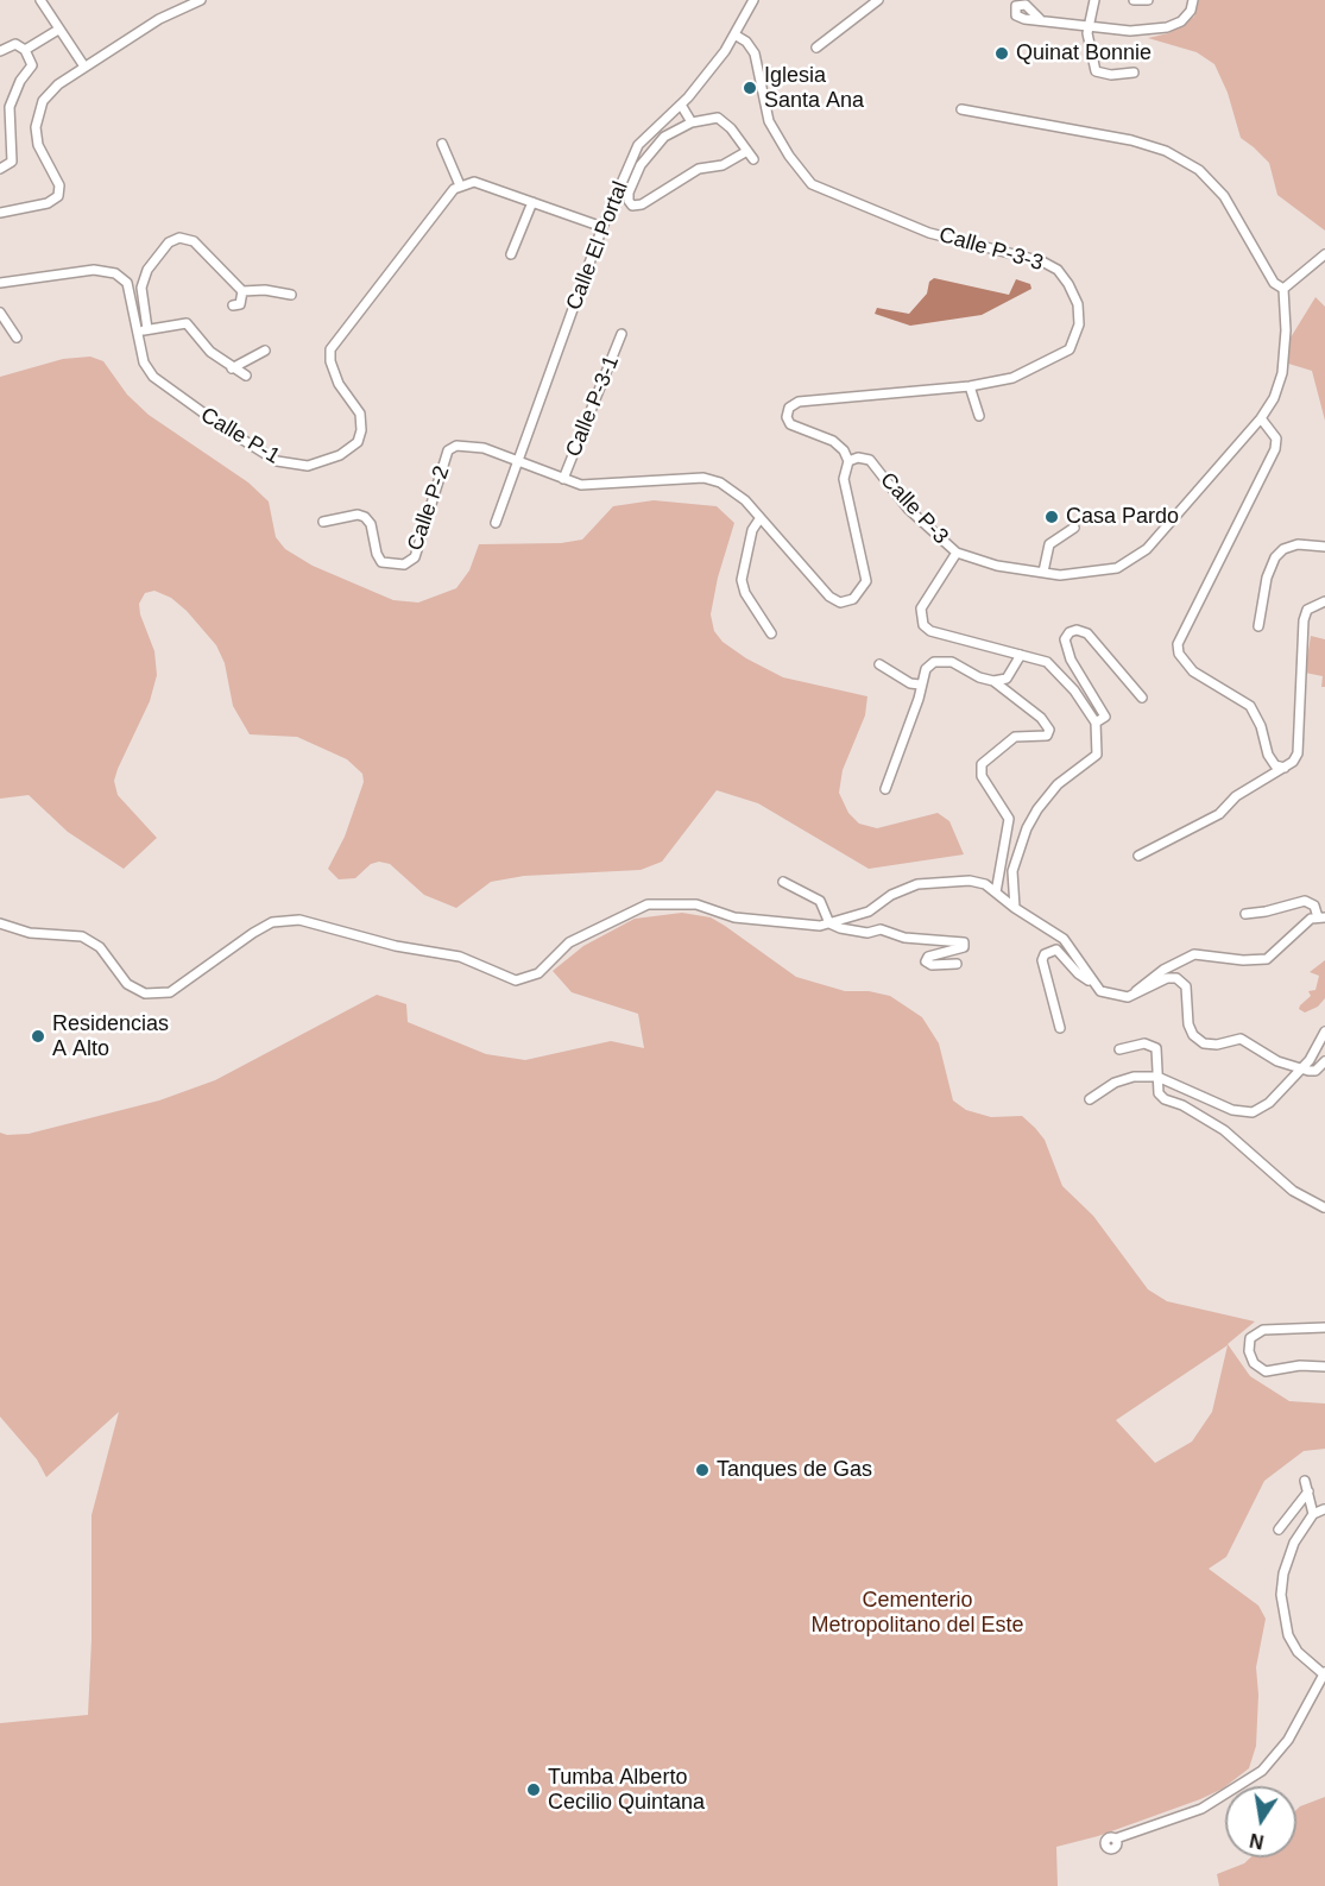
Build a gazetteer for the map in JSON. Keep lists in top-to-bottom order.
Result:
{
  "streets": {
    "street": [
      "Calle El Portal",
      "Calle P-3-3",
      "Calle P-3-1",
      "Calle P-1",
      "Calle P-2",
      "Calle P-3"
    ]
  },
  "crossings": [
    ["Calle El Portal", "Calle P-3-3"],
    ["Calle El Portal", "Calle P-2"],
    ["Calle El Portal", "Calle P-3"],
    ["Calle P-3-3", "Calle P-3"],
    ["Calle P-3-1", "Calle P-3"],
    ["Calle P-2", "Calle P-3"]
  ],
  "parks": ["Cementerio Metropolitano del Este"],
  "places": [
    "Quinat Bonnie",
    "Iglesia Santa Ana",
    "Casa Pardo",
    "Residencias A Alto",
    "Tanques de Gas",
    "Tumba Alberto Cecilio Quintana"
  ],
  "north": "bottom"
}
